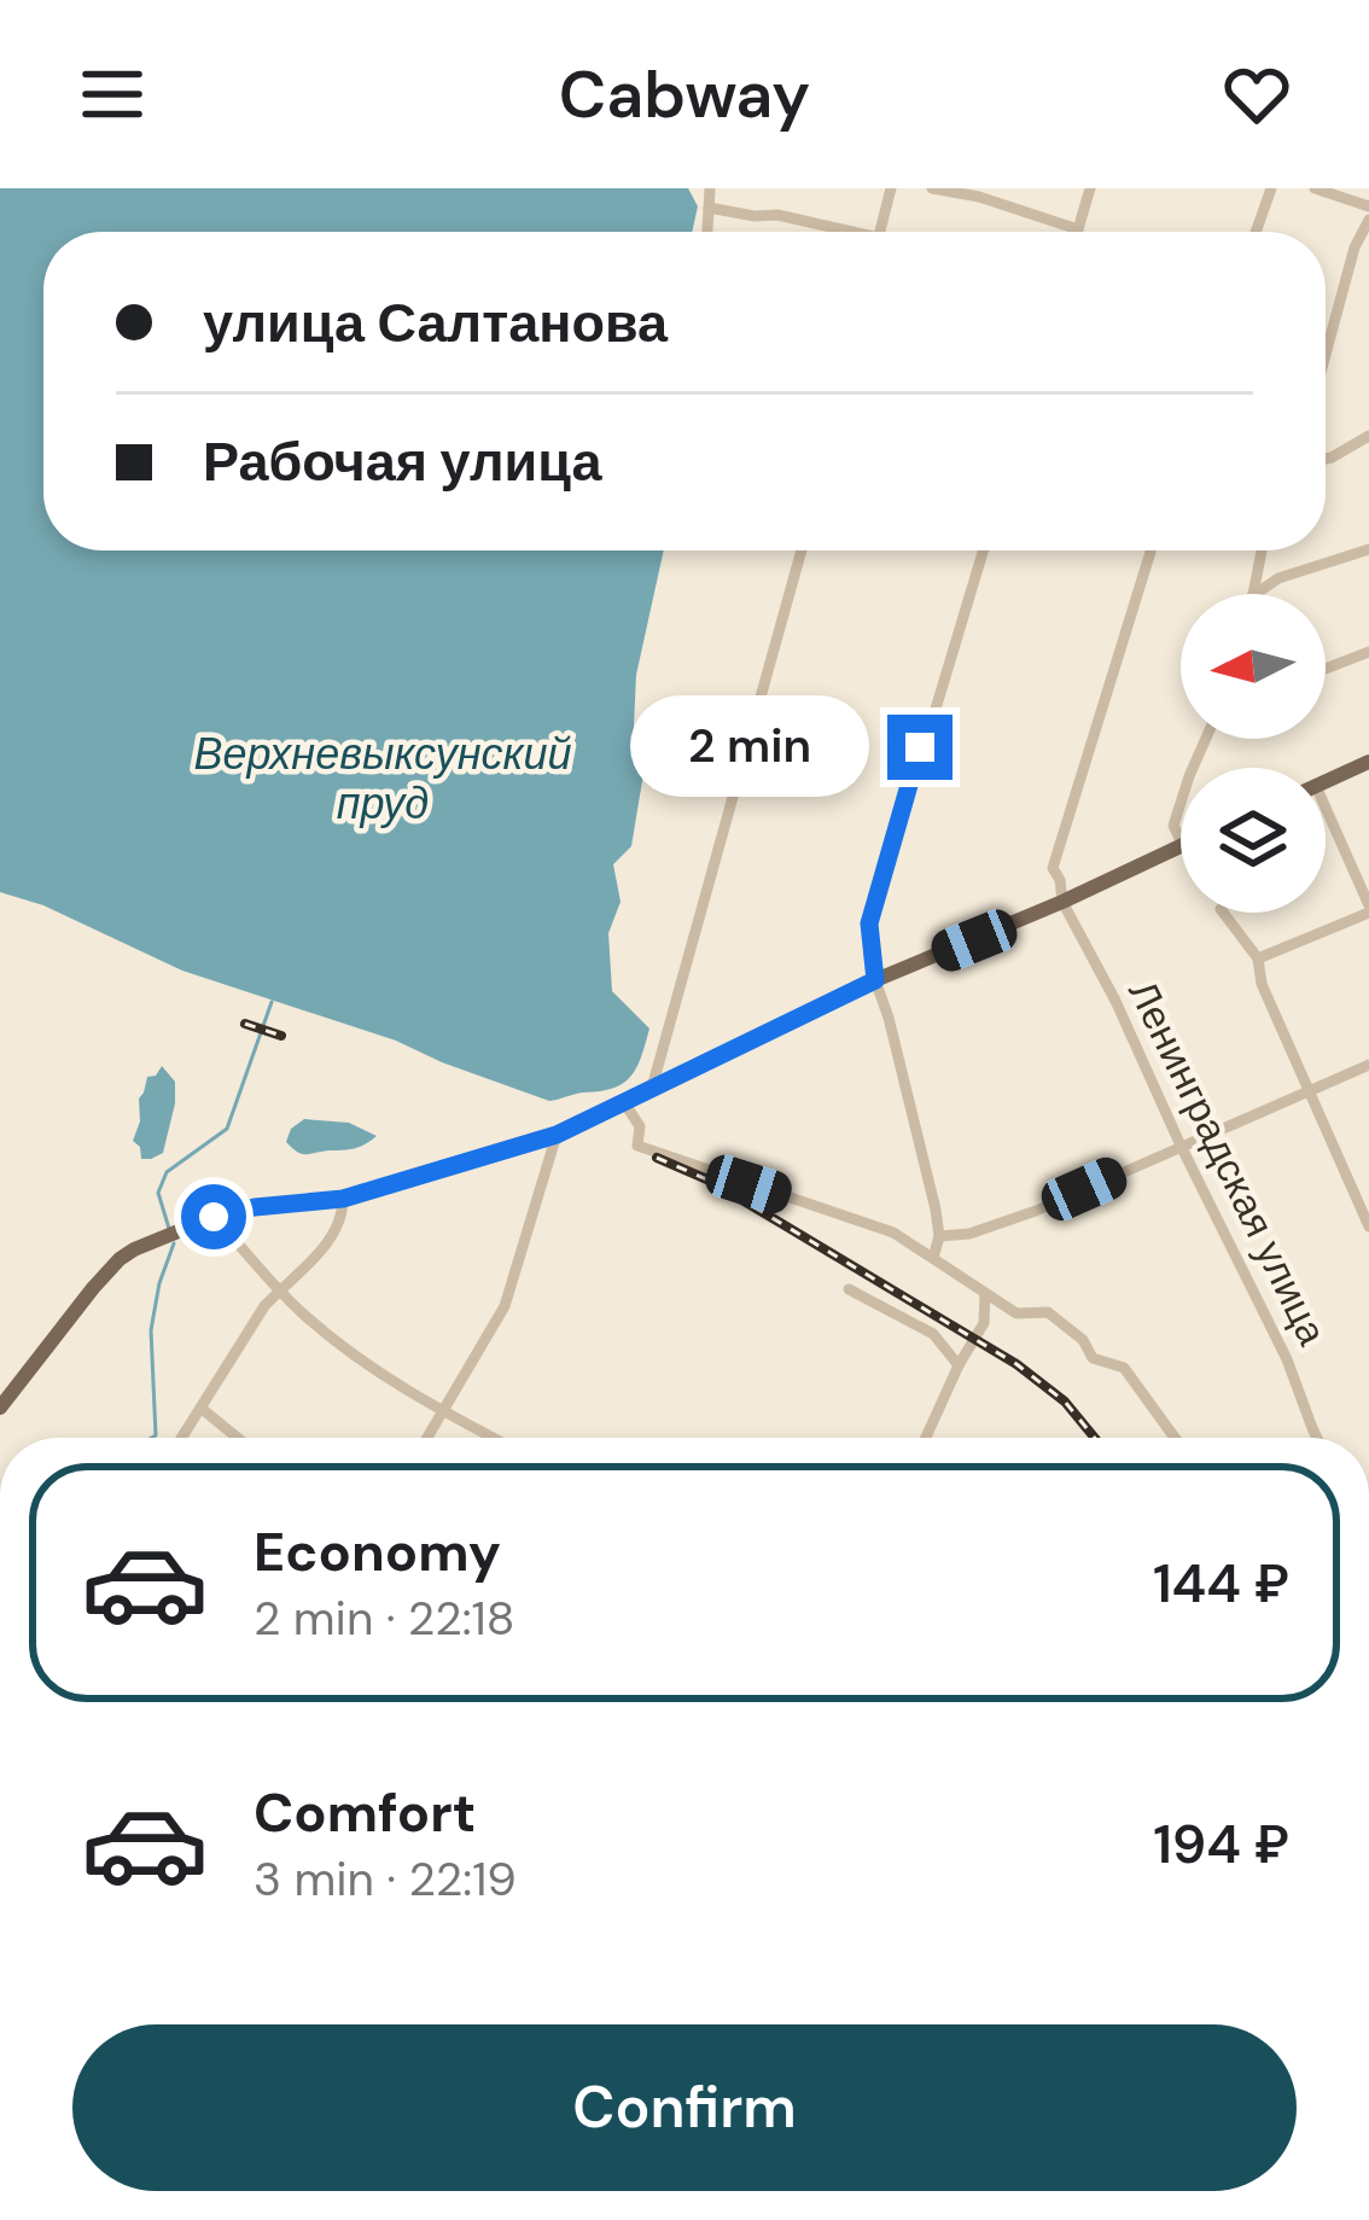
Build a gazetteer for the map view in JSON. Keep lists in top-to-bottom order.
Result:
{
  "streets": {
    "street": ["Ленинградская улица"]
  },
  "water": ["Верхневыксунский пруд"],
  "north": "left",
  "page": {
    "header": "Cabway",
    "banner": ["улица Салтанова", "Рабочая улица"],
    "bubble": "2 min",
    "list": [
      {
        "name": "Economy",
        "note": "2 min · 22:18",
        "value": "144 ₽"
      },
      {
        "name": "Comfort",
        "note": "3 min · 22:19",
        "value": "194 ₽"
      }
    ],
    "buttons": "Confirm"
  }
}
